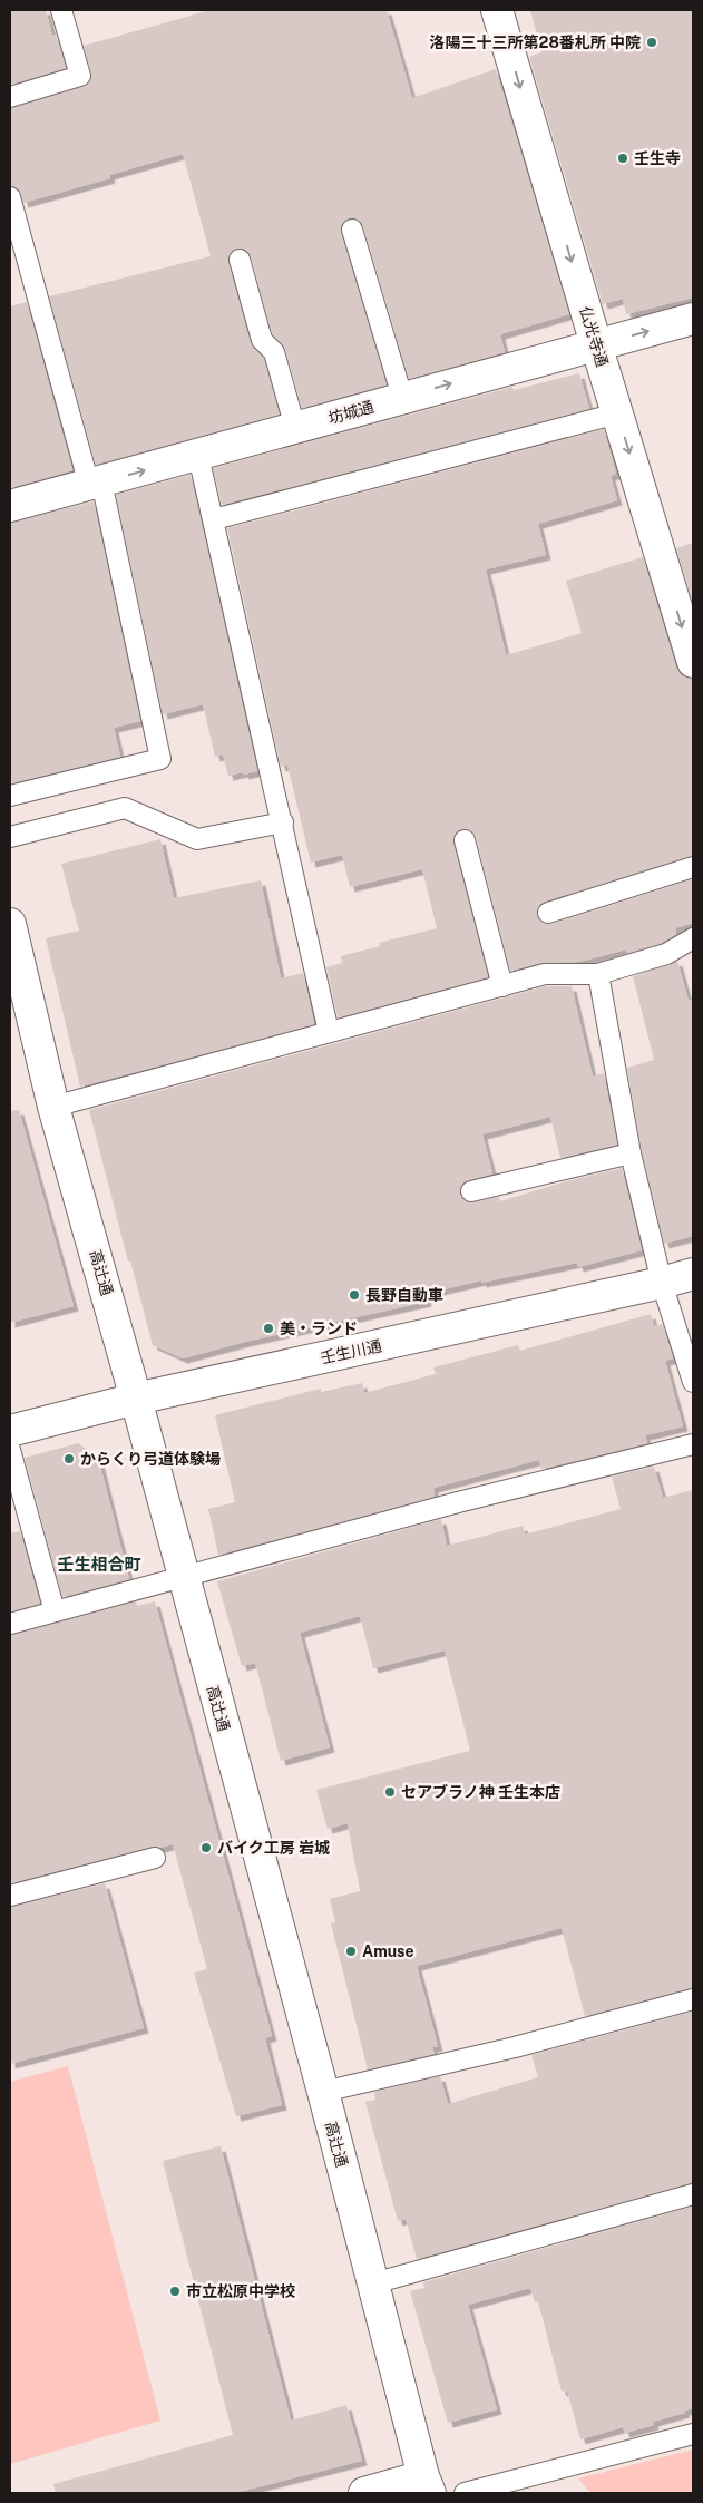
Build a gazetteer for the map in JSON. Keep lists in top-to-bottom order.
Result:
{
  "streets": {
    "street": [
      "仏光寺通",
      "坊城通",
      "高辻通",
      "壬生川通"
    ]
  },
  "crossings": [
    ["仏光寺通", "坊城通"],
    ["高辻通", "壬生川通"]
  ],
  "one_way": ["仏光寺通", "坊城通"],
  "districts": ["壬生相合町"],
  "places": [
    "洛陽三十三所第28番札所 中院",
    "壬生寺",
    "長野自動車",
    "美・ランド",
    "からくり弓道体験場",
    "セアブラノ神 壬生本店",
    "バイク工房 岩城",
    "Amuse",
    "市立松原中学校"
  ]
}
